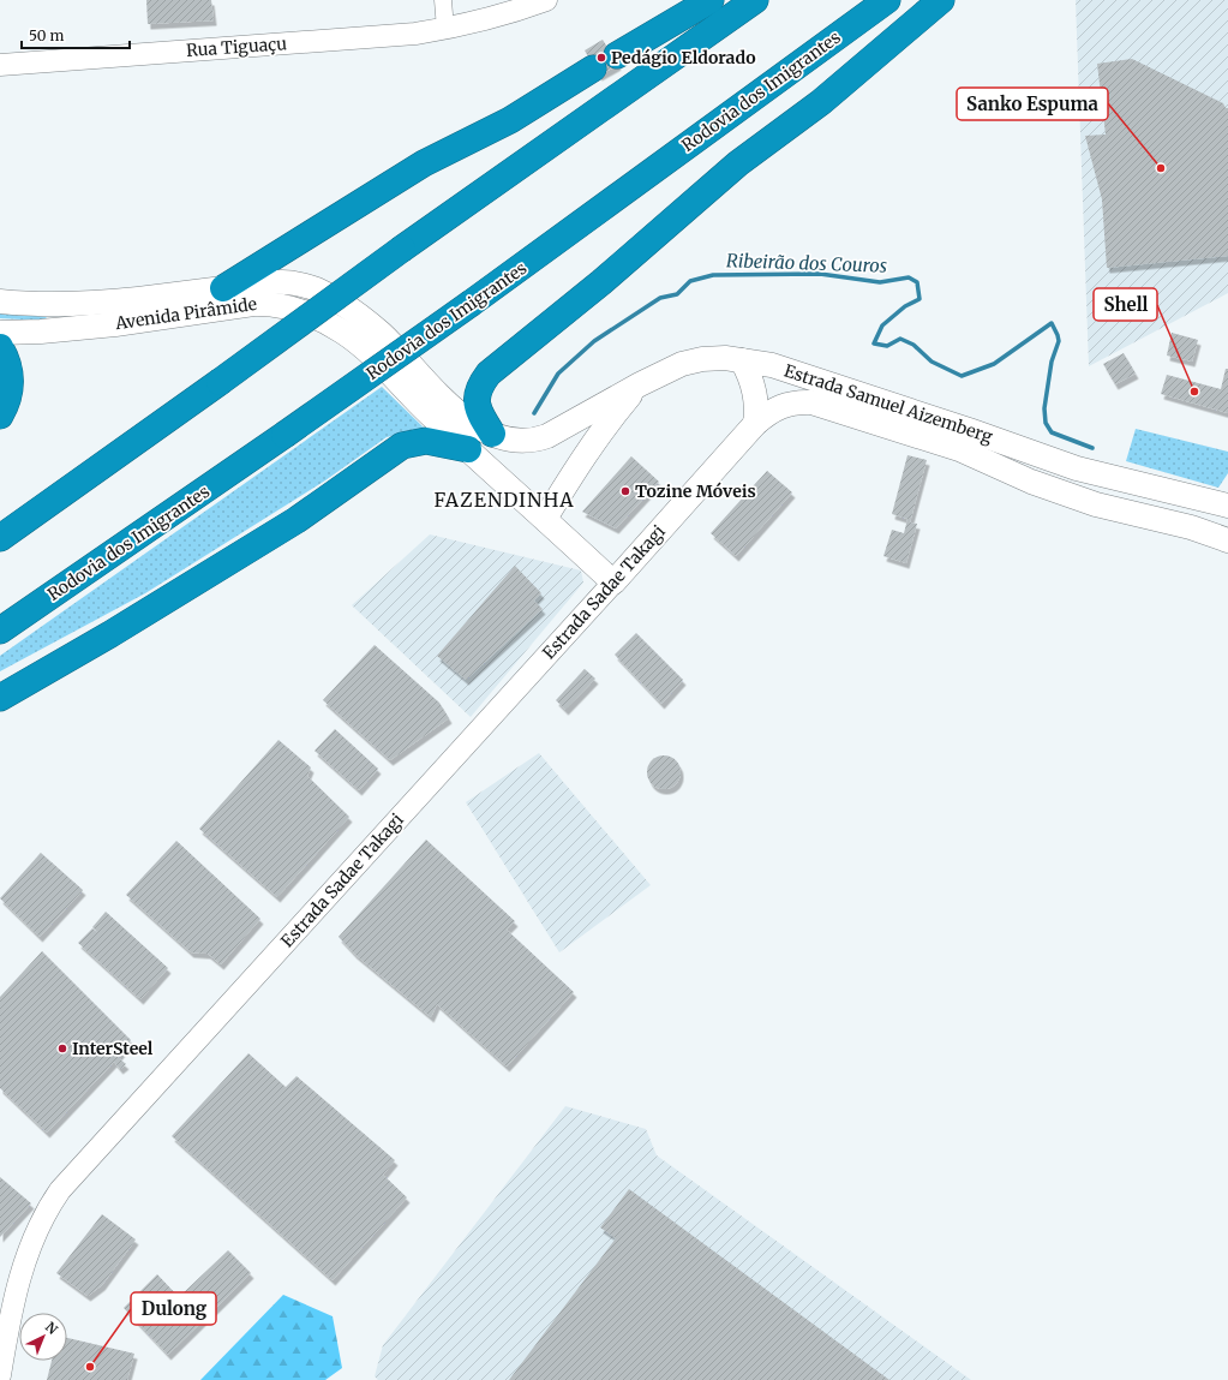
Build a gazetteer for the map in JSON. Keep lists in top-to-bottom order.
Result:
{
  "streets": {
    "highway": ["Rodovia dos Imigrantes"],
    "main road": ["Avenida Pirâmide", "Estrada Samuel Aizemberg", "Estrada Sadae Takagi"],
    "street": ["Rua Tiguaçu"]
  },
  "crossings": [
    ["Avenida Pirâmide", "Estrada Samuel Aizemberg"],
    ["Avenida Pirâmide", "Estrada Sadae Takagi"],
    ["Estrada Samuel Aizemberg", "Estrada Sadae Takagi"]
  ],
  "districts": ["FAZENDINHA"],
  "water": ["Ribeirão dos Couros"],
  "places": [
    "Pedágio Eldorado",
    "Sanko Espuma",
    "Shell",
    "Tozine Móveis",
    "InterSteel",
    "Dulong"
  ],
  "scale_bar": "50 m",
  "north": "top right"
}
